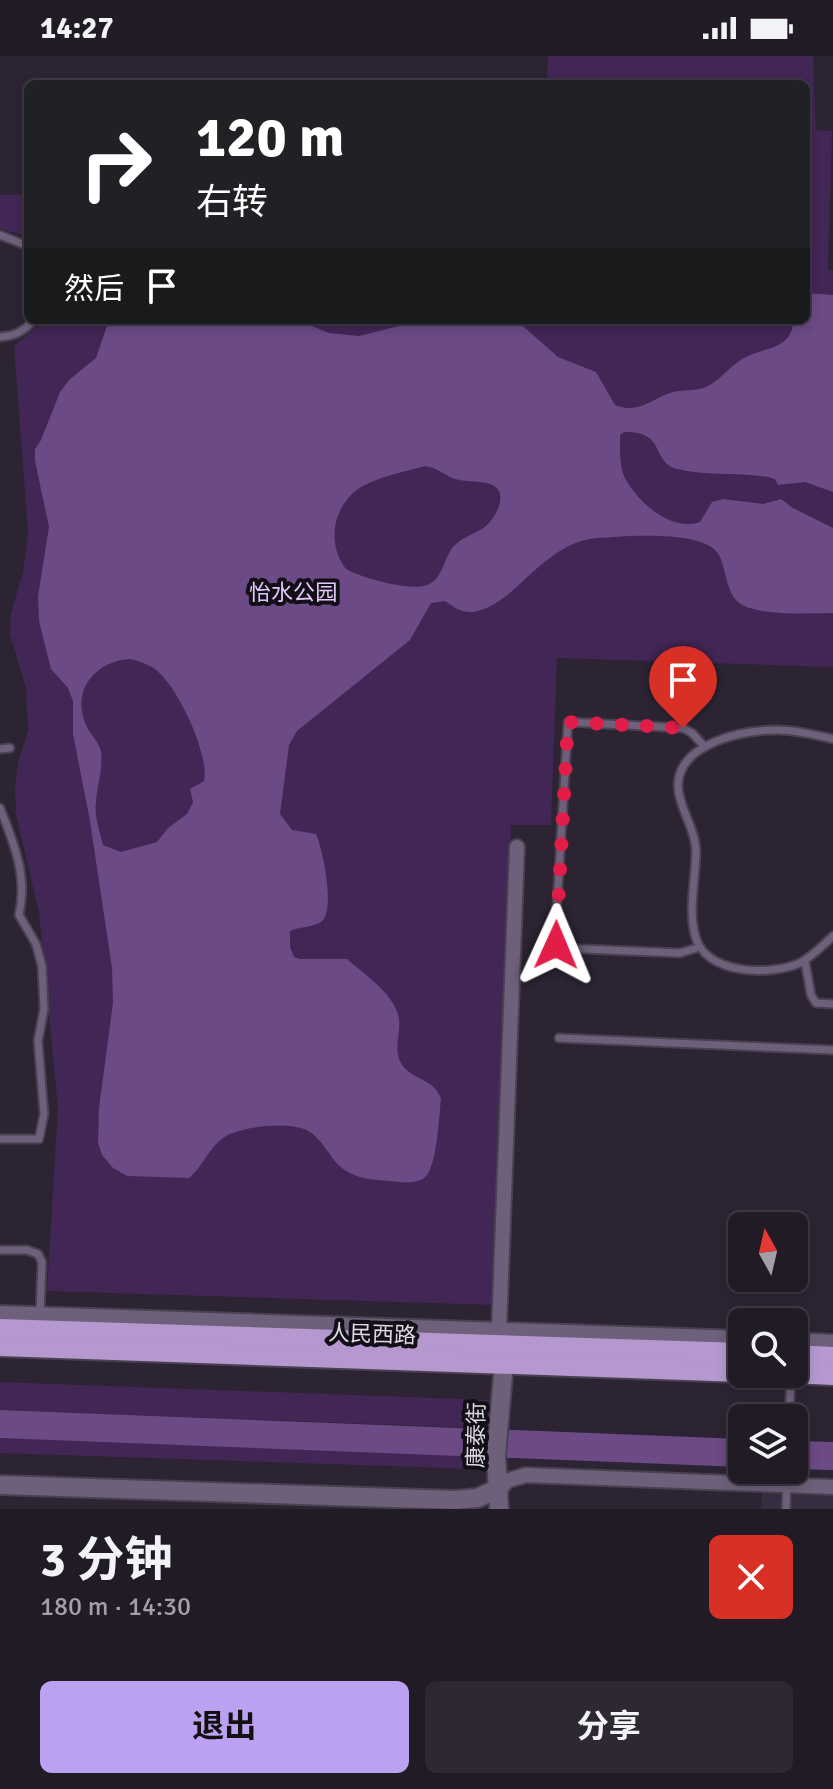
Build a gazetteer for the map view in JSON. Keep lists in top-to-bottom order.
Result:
{
  "streets": {
    "main road": ["人民西路"],
    "street": ["康泰街"]
  },
  "crossings": [
    ["人民西路", "康泰街"]
  ],
  "parks": ["怡水公园"],
  "north": "top",
  "page": {
    "status": "14:27",
    "turn": ["120 m", "右转"],
    "then": "然后",
    "heading": ["3 分钟", "180 m · 14:30"],
    "buttons": ["退出", "分享"]
  }
}
